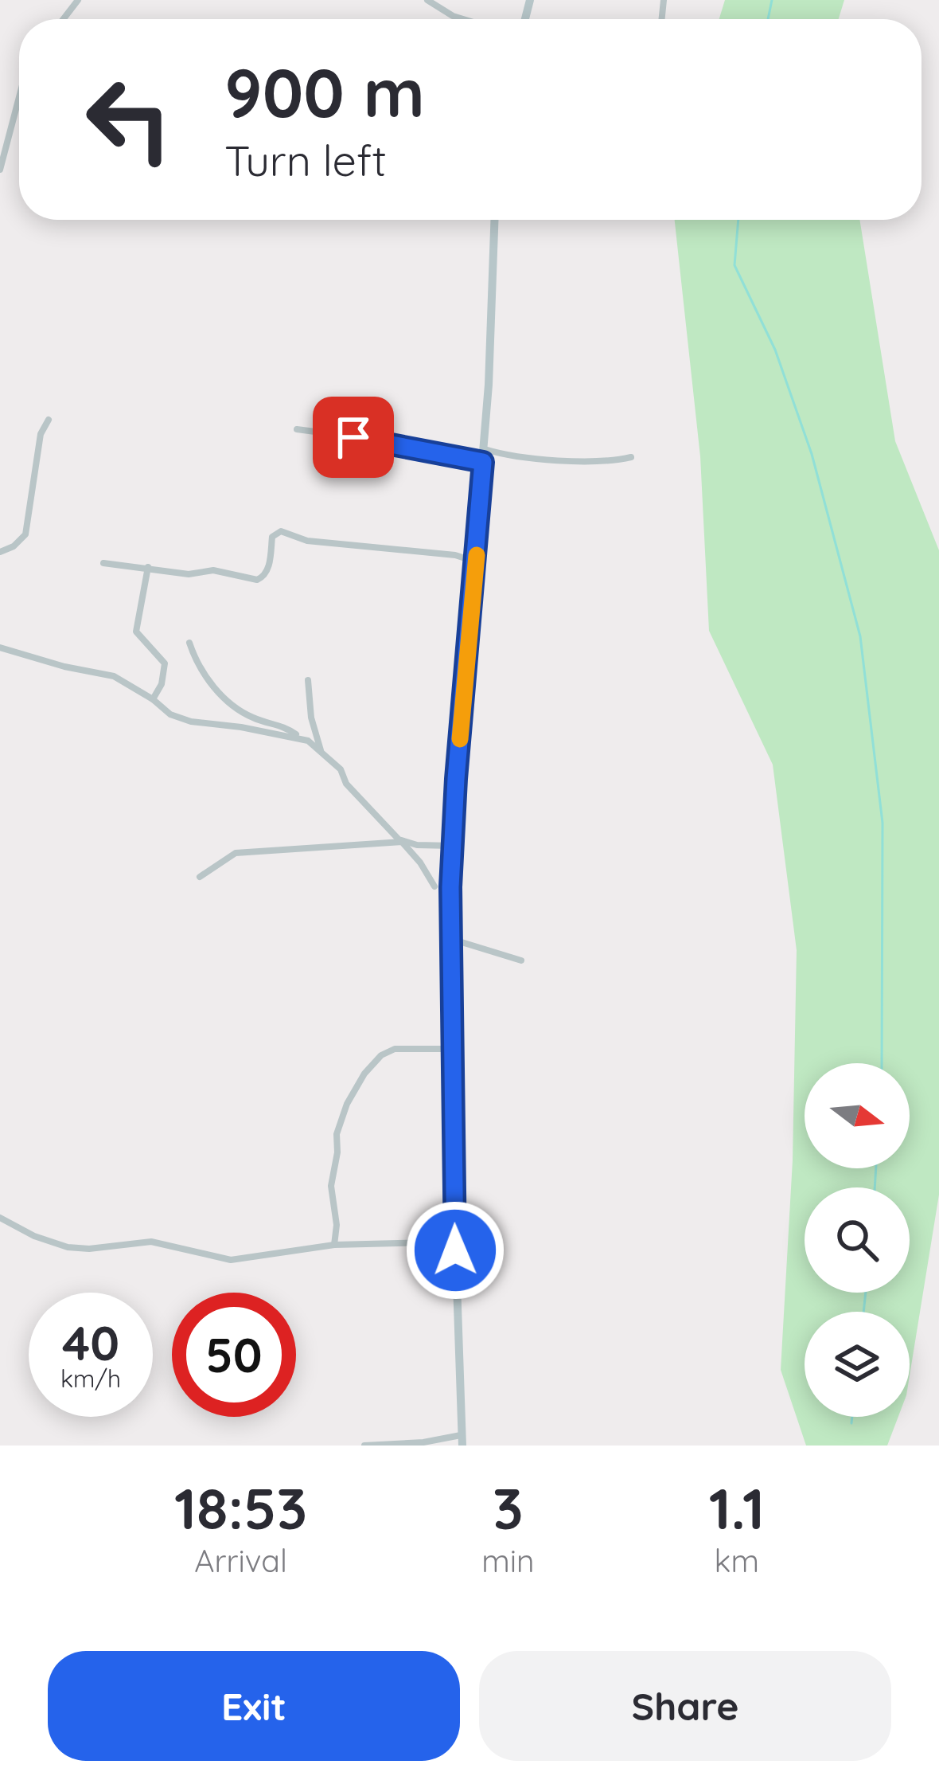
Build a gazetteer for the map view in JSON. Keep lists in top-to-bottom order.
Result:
{
  "north": "right",
  "page": {
    "turn": ["900 m", "Turn left"],
    "speed": "40 km/h",
    "limit": "50",
    "eta": [
      "18:53",
      "Arrival",
      "3",
      "min",
      "1.1",
      "km"
    ],
    "buttons": ["Exit", "Share"]
  }
}
